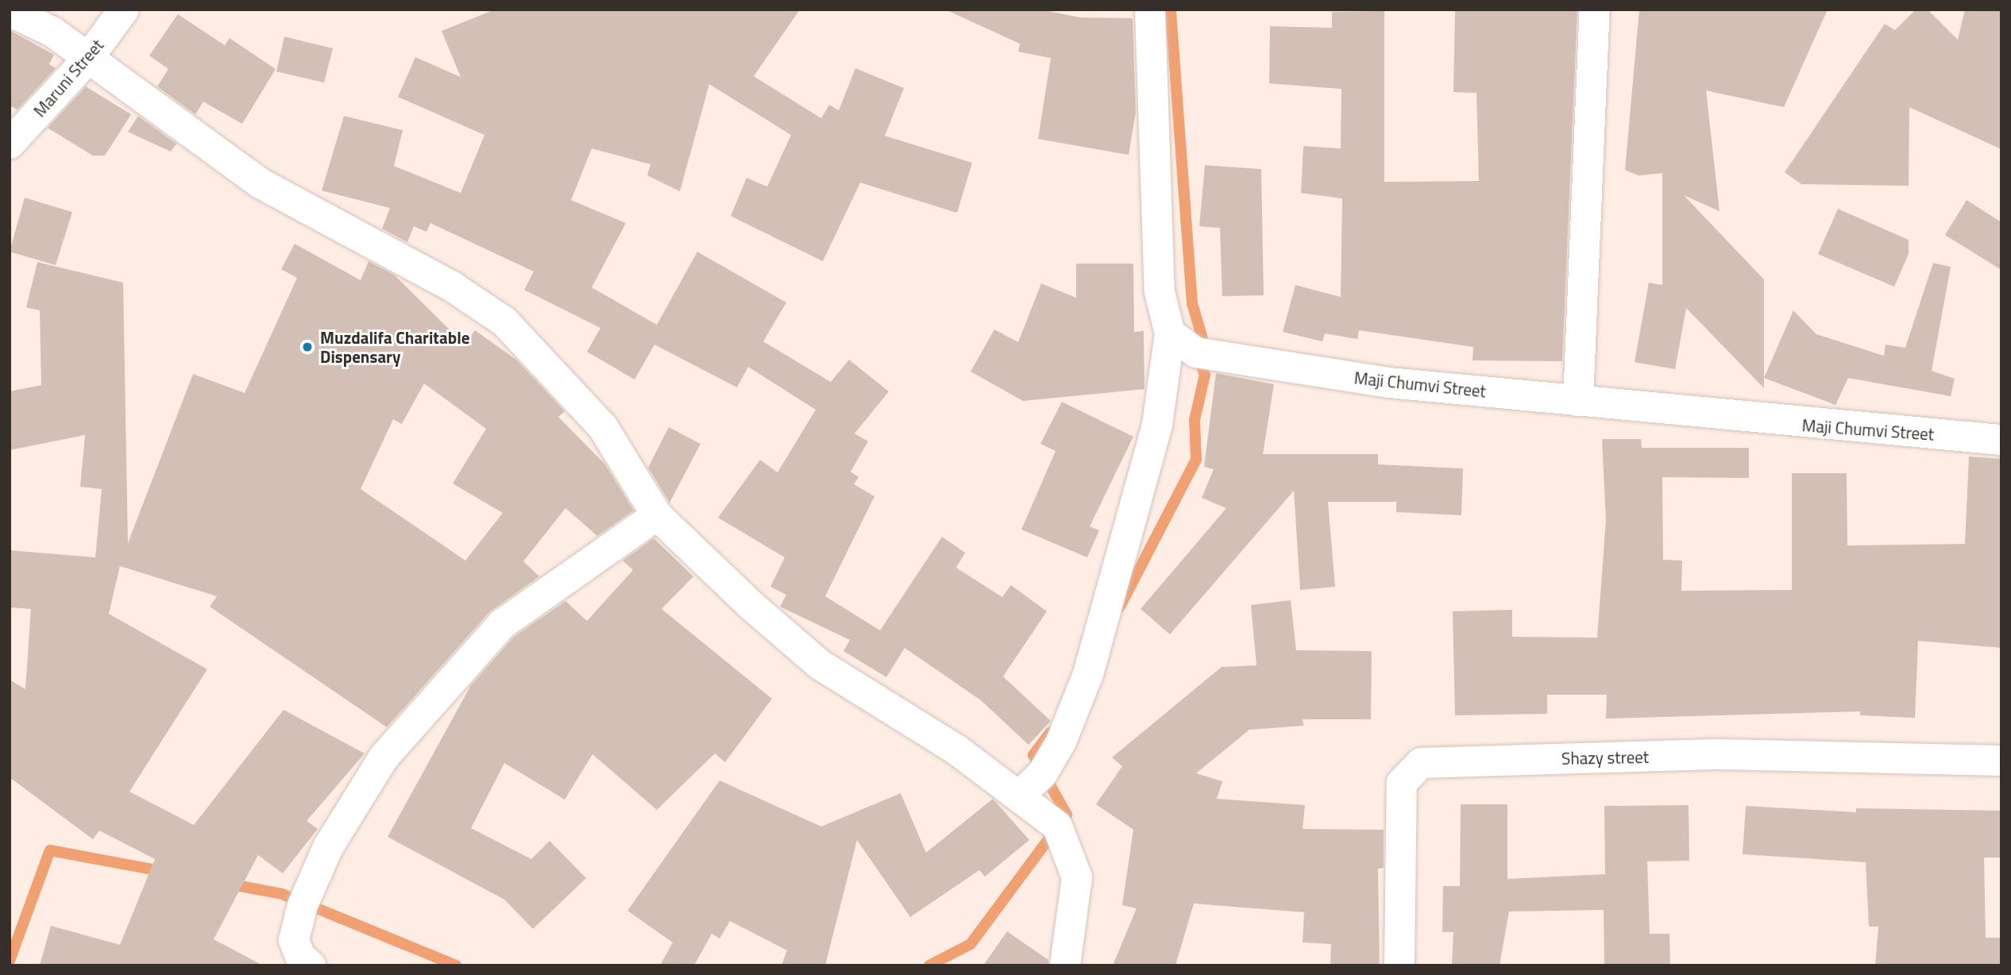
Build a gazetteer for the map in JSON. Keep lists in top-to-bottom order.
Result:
{
  "streets": {
    "street": ["Maruni Street", "Maji Chumvi Street", "Shazy street"]
  },
  "places": ["Muzdalifa Charitable Dispensary"]
}
